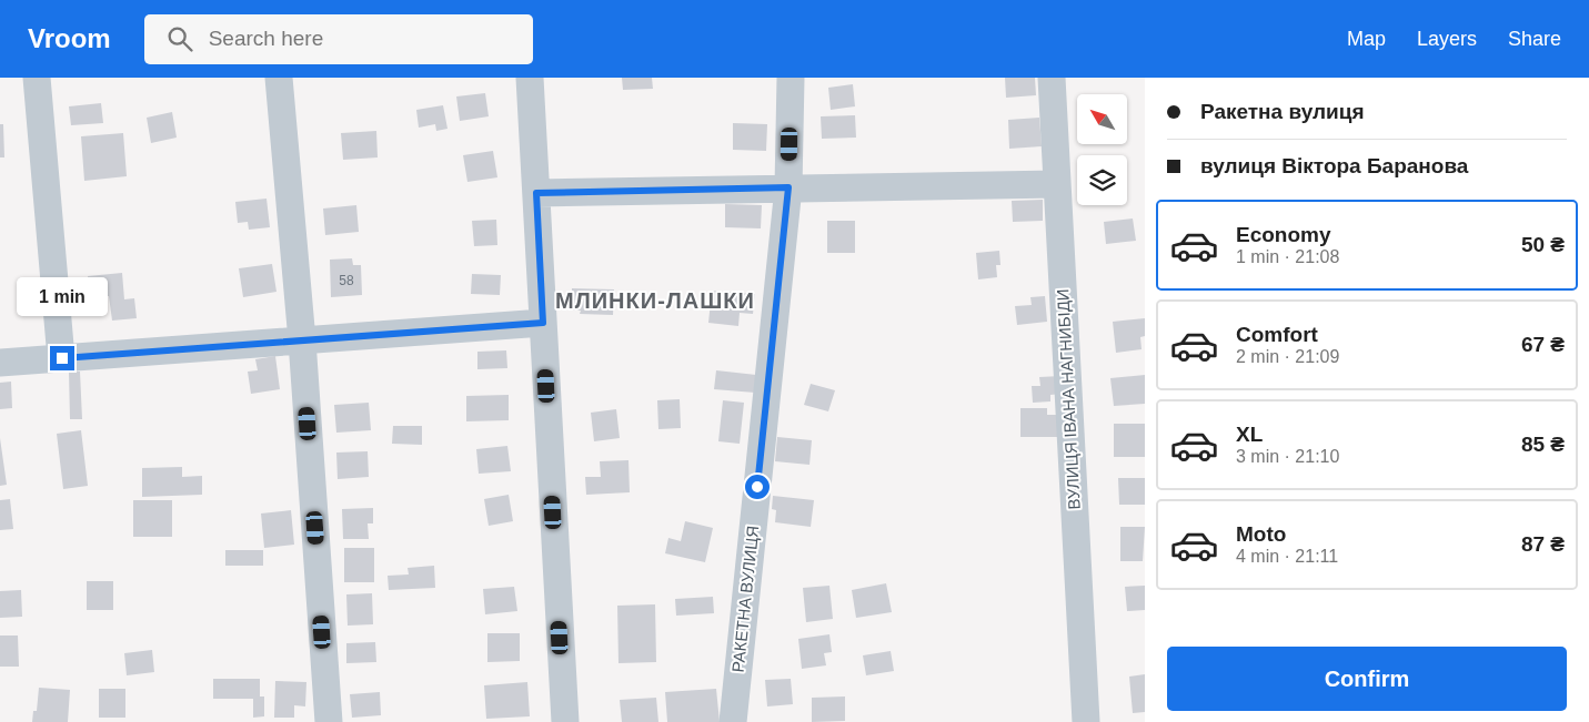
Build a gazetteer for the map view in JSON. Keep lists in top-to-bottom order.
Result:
{
  "streets": {
    "street": ["ВУЛИЦЯ ІВАНА НАГНИБІДИ", "РАКЕТНА ВУЛИЦЯ"]
  },
  "districts": ["МЛИНКИ-ЛАШКИ"],
  "house_numbers": ["58"],
  "north": "top left",
  "page": {
    "header": "Vroom",
    "search": "Search here",
    "nav": ["Map", "Layers", "Share"],
    "banner": ["Ракетна вулиця", "вулиця Віктора Баранова"],
    "list": [
      {
        "name": "Economy",
        "note": "1 min · 21:08",
        "value": "50 ₴"
      },
      {
        "name": "Comfort",
        "note": "2 min · 21:09",
        "value": "67 ₴"
      },
      {
        "name": "XL",
        "note": "3 min · 21:10",
        "value": "85 ₴"
      },
      {
        "name": "Moto",
        "note": "4 min · 21:11",
        "value": "87 ₴"
      }
    ],
    "bubble": "1 min",
    "buttons": "Confirm"
  }
}
